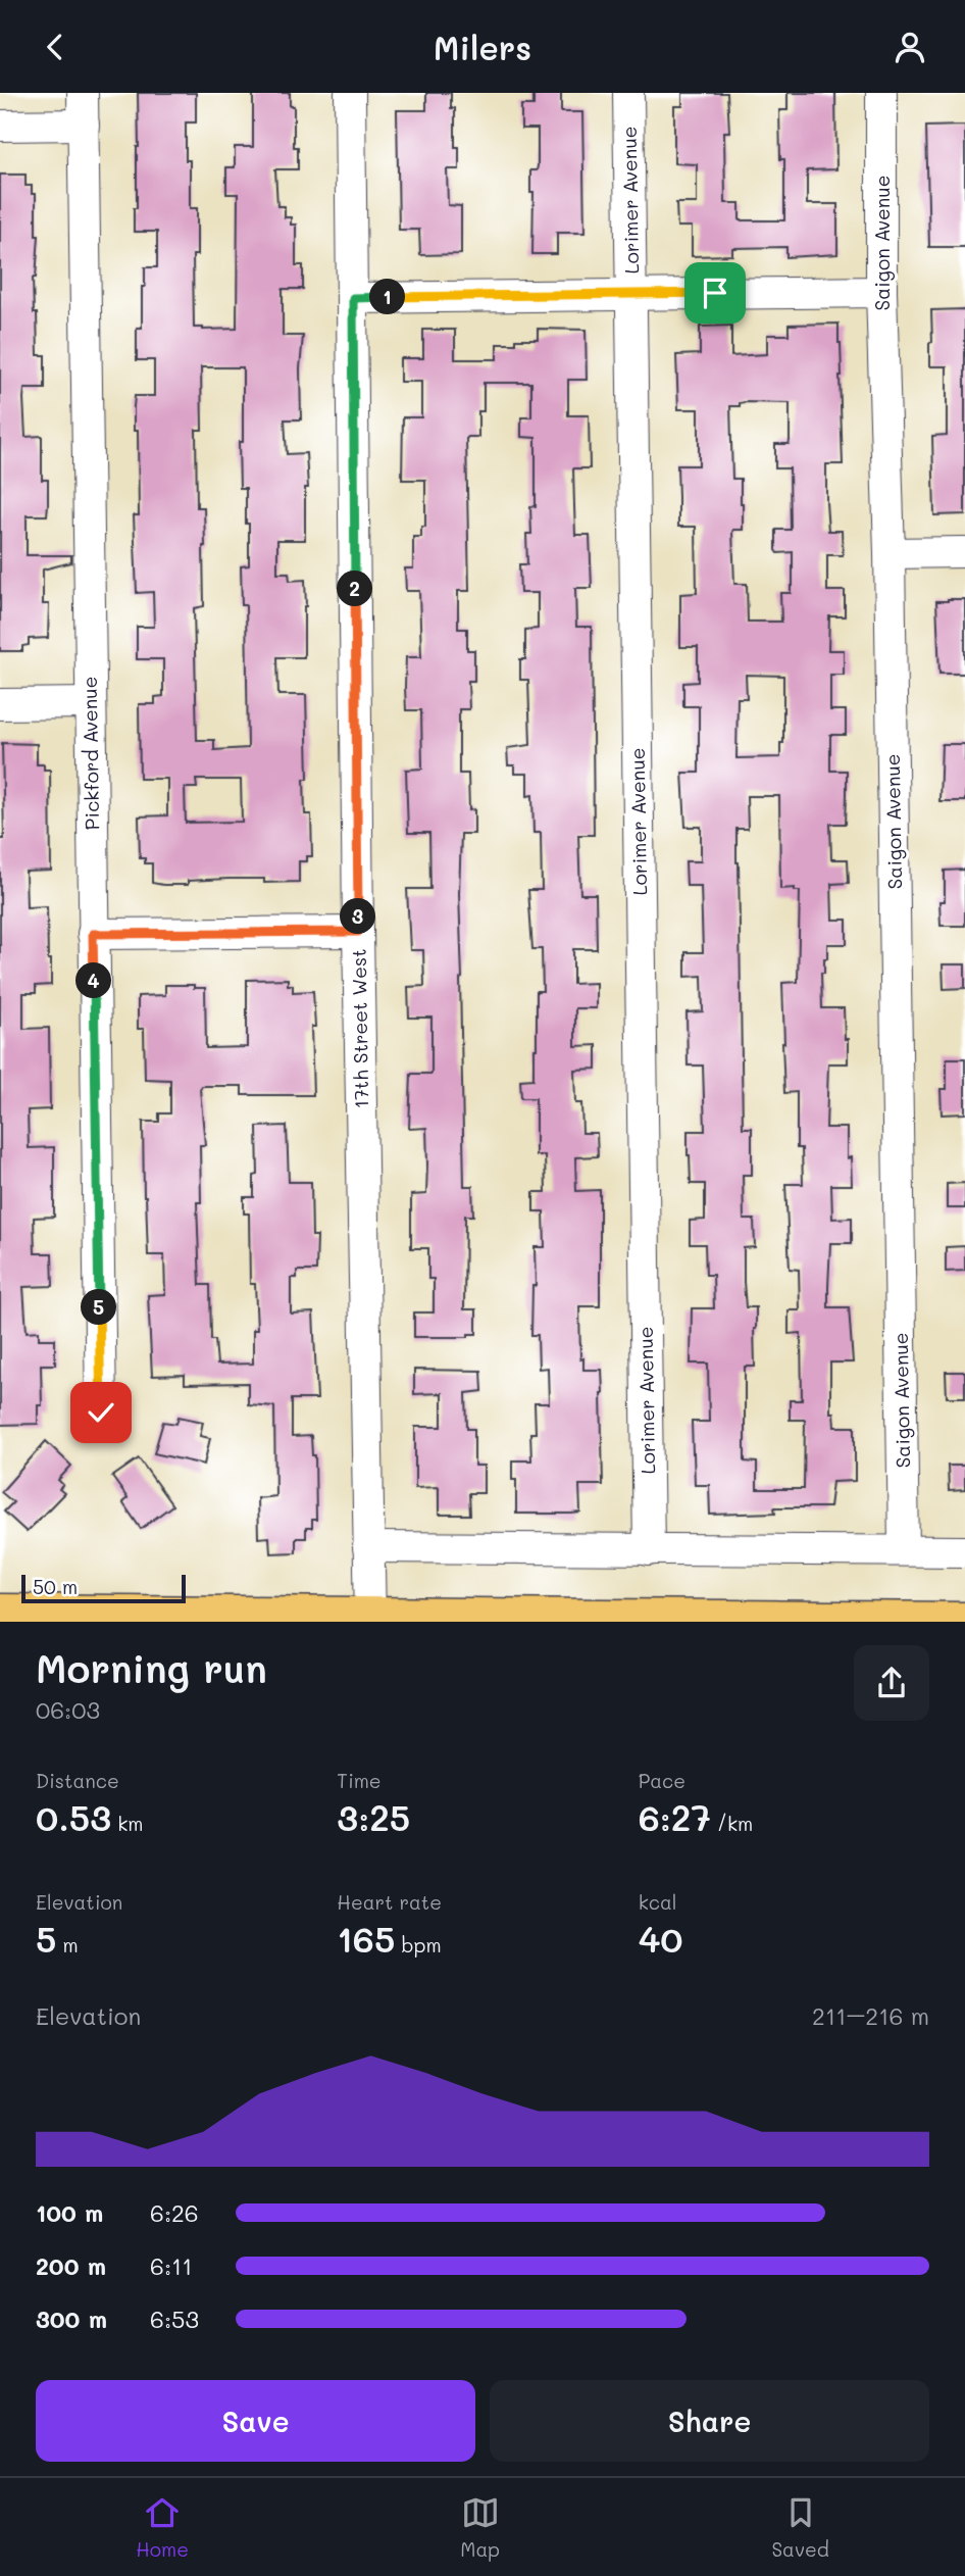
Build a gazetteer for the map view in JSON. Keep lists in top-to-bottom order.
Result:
{
  "streets": {
    "street": [
      "Lorimer Avenue",
      "Saigon Avenue",
      "Pickford Avenue",
      "17th Street West"
    ]
  },
  "scale_bar": "50 m",
  "page": {
    "header": "Milers",
    "pins": [
      "1",
      "2",
      "3",
      "4",
      "5"
    ],
    "scale": "50 m",
    "heading": ["Morning run", "06:03"],
    "stats": [
      ["Distance", "0.53 km"],
      ["Time", "3:25"],
      ["Pace", "6:27 /km"],
      ["Elevation", "5 m"],
      ["Heart rate", "165 bpm"],
      ["kcal", "40"]
    ],
    "chart": ["Elevation", "211–216 m"],
    "list": [
      {
        "name": "100 m",
        "note": "6:26"
      },
      {
        "name": "200 m",
        "note": "6:11"
      },
      {
        "name": "300 m",
        "note": "6:53"
      }
    ],
    "buttons": ["Save", "Share"],
    "tabs": ["Home", "Map", "Saved"]
  }
}
